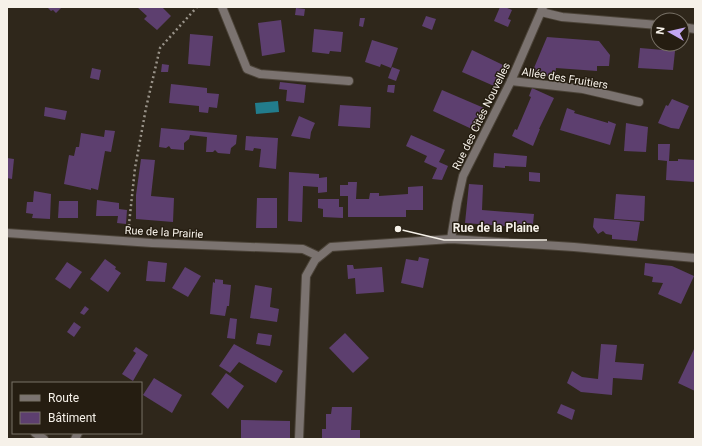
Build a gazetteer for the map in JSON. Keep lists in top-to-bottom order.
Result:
{
  "streets": {
    "street": ["Allée des Fruitiers", "Rue des Cités Nouvelles", "Rue de la Prairie"]
  },
  "crossings": [
    ["Allée des Fruitiers", "Rue des Cités Nouvelles"]
  ],
  "places": ["Rue de la Plaine"],
  "legend": ["Route", "Bâtiment"],
  "north": "left"
}
